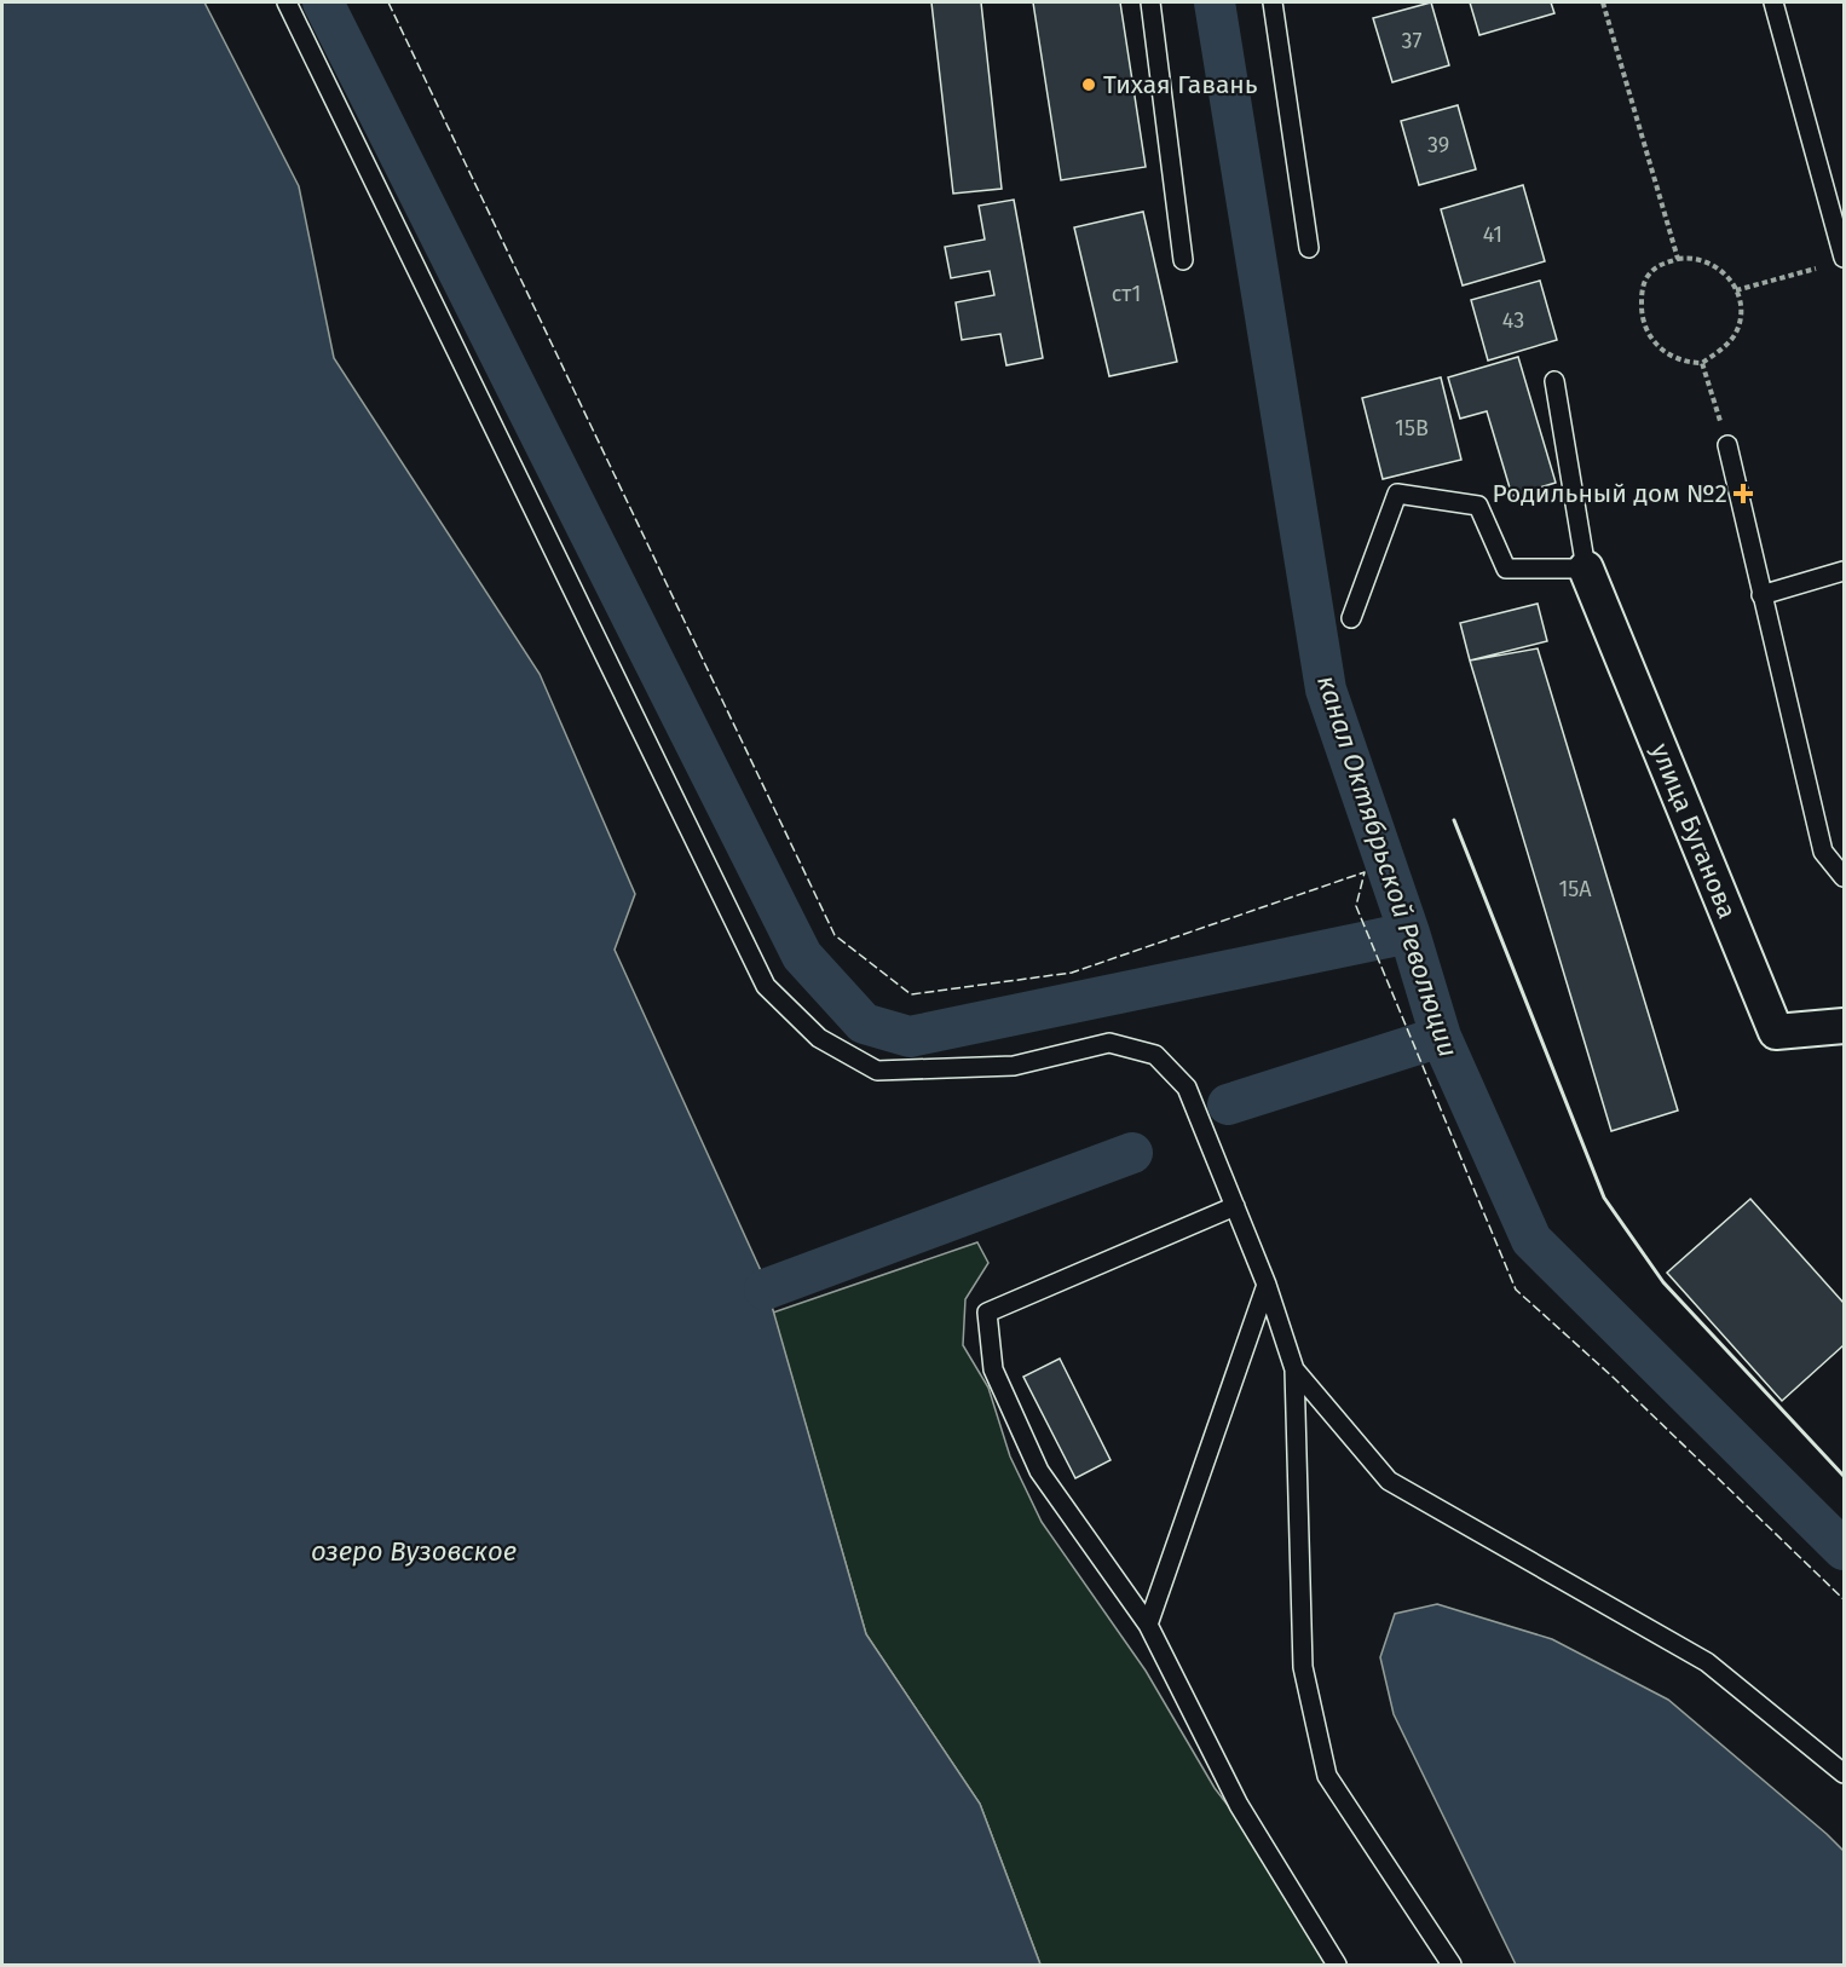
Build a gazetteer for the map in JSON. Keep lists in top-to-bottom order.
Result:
{
  "streets": {
    "street": ["улица Буганова"]
  },
  "water": ["канал Октябрьской Революции", "озеро Вузовское"],
  "places": {
    "other": ["Тихая Гавань"],
    "health": ["Родильный дом №2"]
  },
  "house_numbers": [
    "37",
    "39",
    "41",
    "ст1",
    "43",
    "15В",
    "15А"
  ]
}
